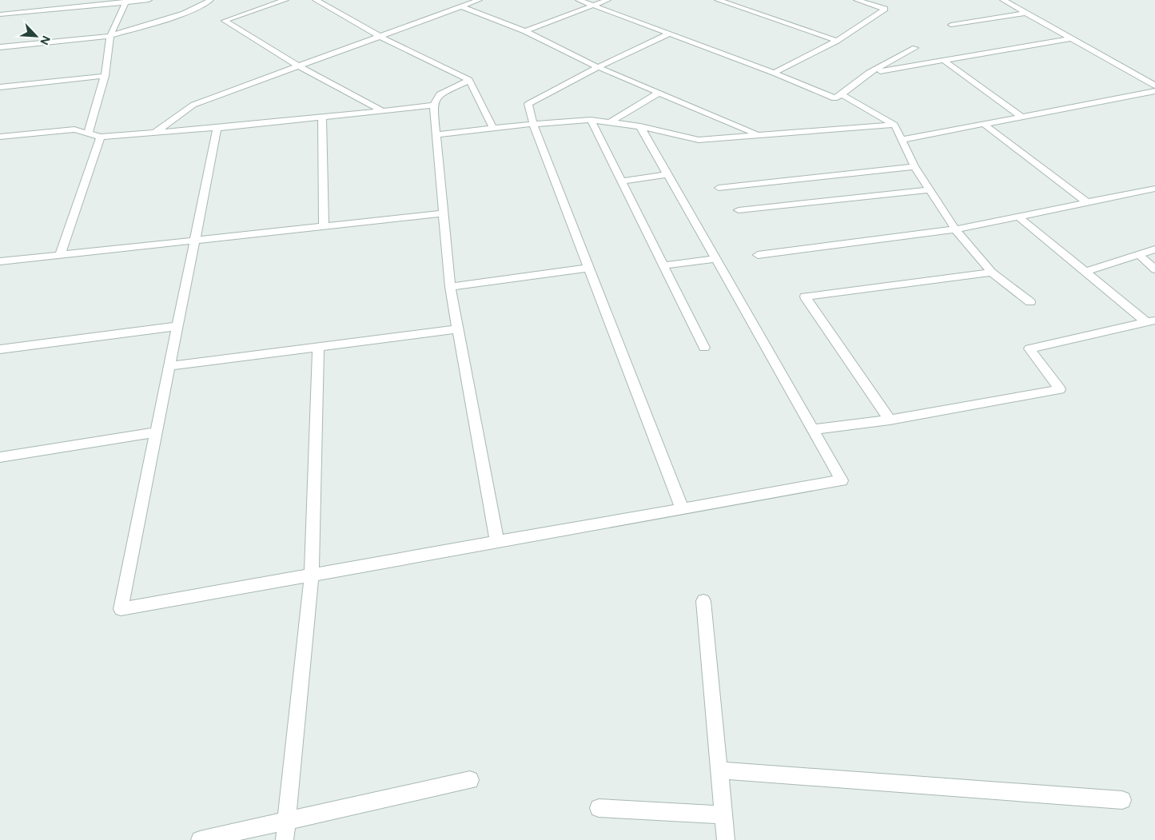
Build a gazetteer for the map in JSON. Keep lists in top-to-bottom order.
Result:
{
  "north": "bottom right"
}
